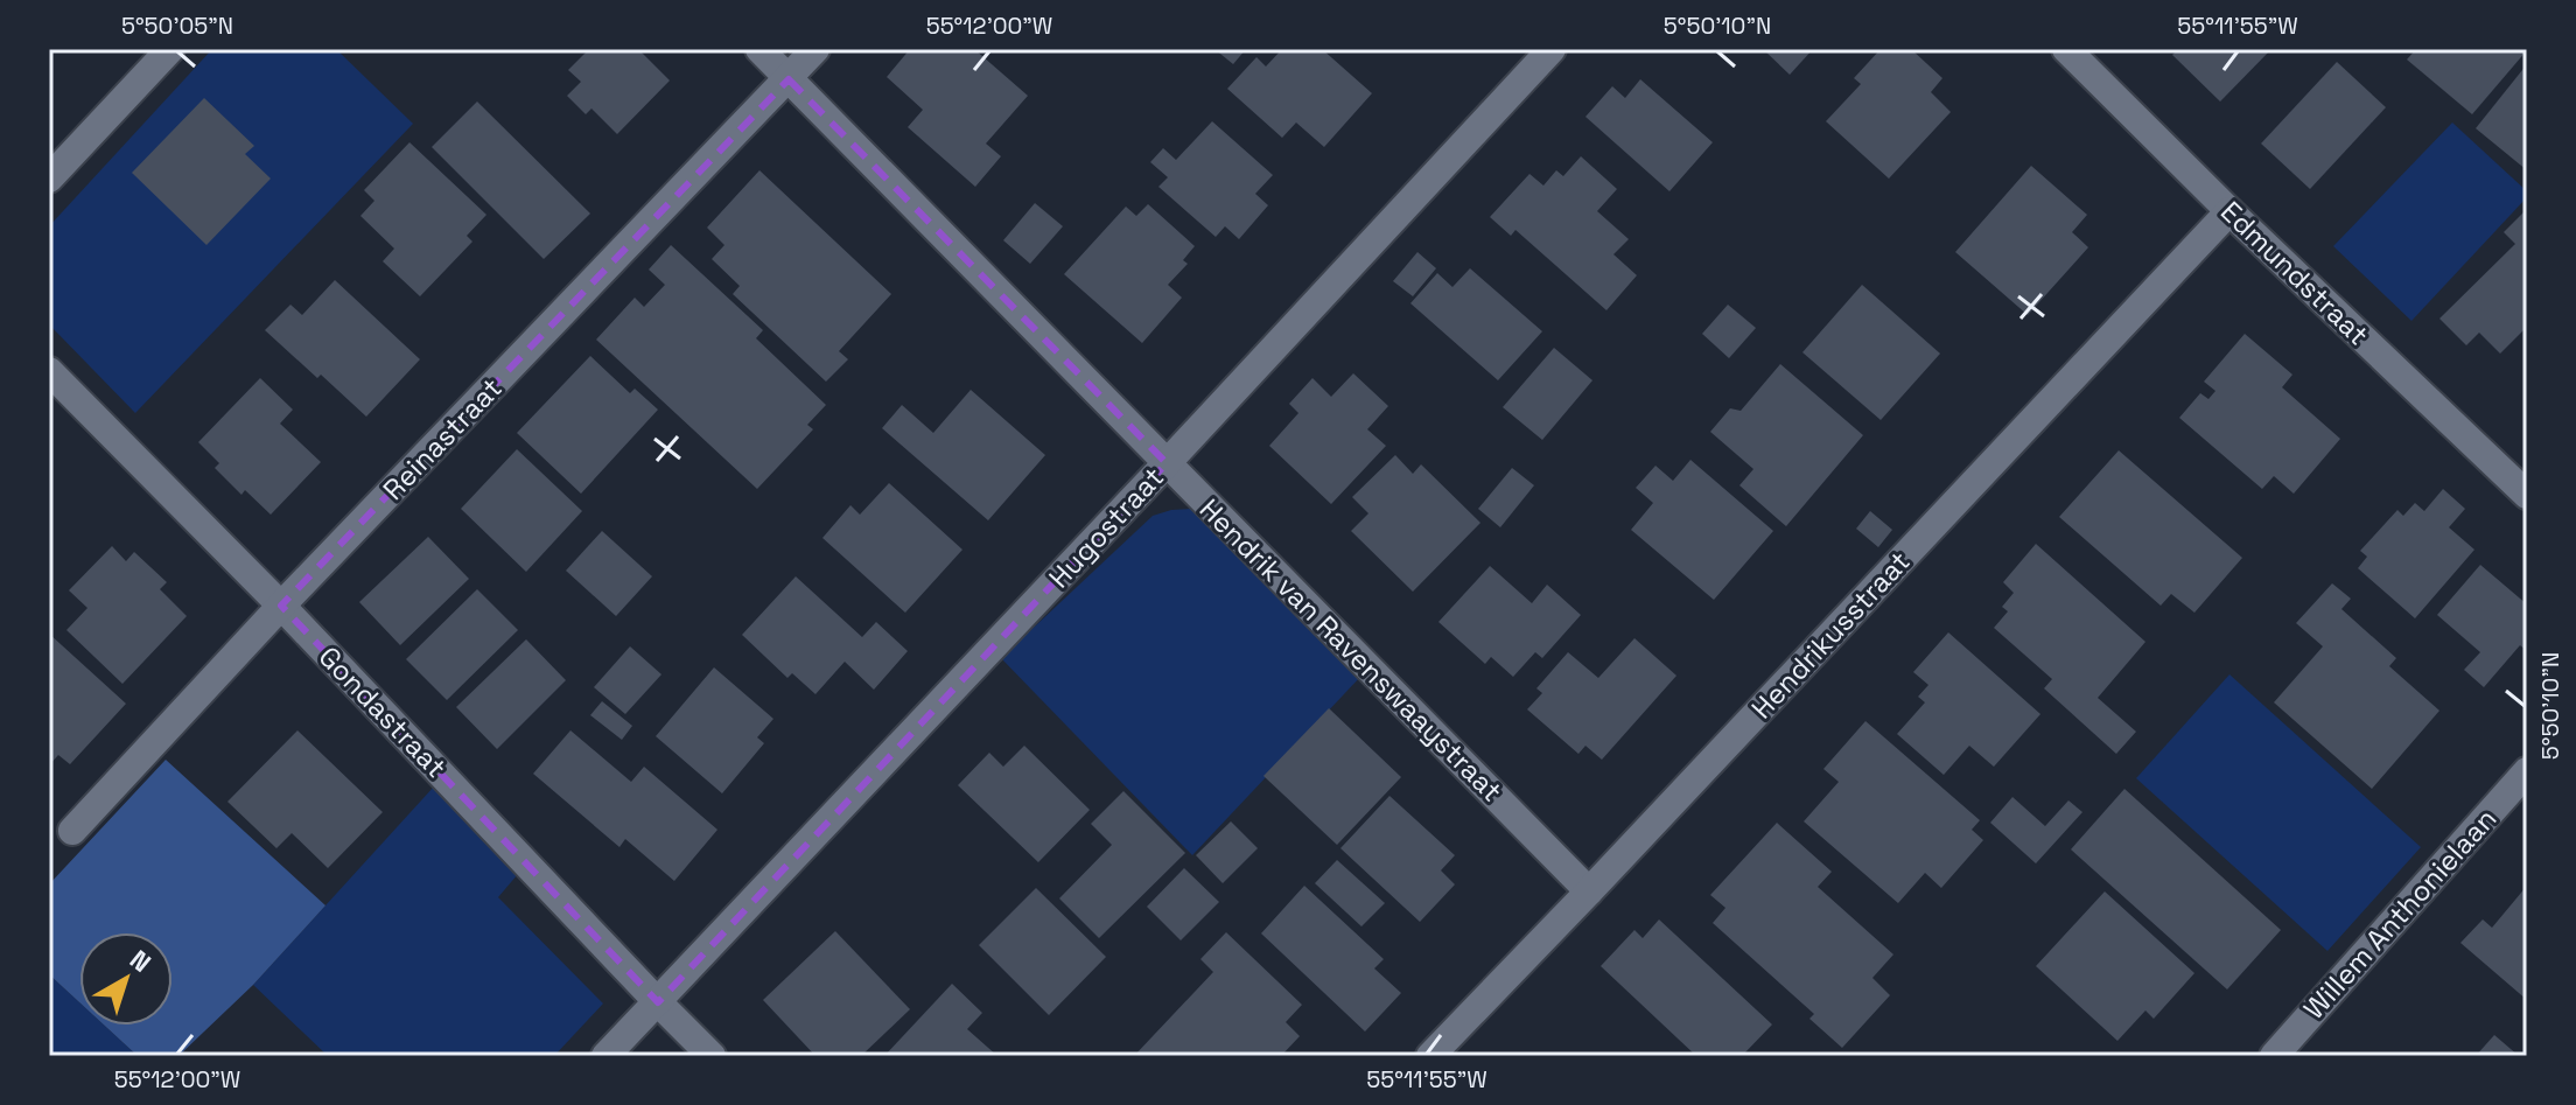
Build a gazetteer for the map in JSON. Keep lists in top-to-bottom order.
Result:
{
  "streets": {
    "street": [
      "Edmundstraat",
      "Reinastraat",
      "Hugostraat",
      "Hendrikusstraat",
      "Hendrik van Ravenswaaystraat",
      "Gondastraat",
      "Willem Anthonielaan"
    ]
  },
  "crossings": [
    ["Edmundstraat", "Hendrikusstraat"],
    ["Reinastraat", "Hendrik van Ravenswaaystraat"],
    ["Reinastraat", "Gondastraat"],
    ["Hugostraat", "Hendrik van Ravenswaaystraat"],
    ["Hugostraat", "Gondastraat"],
    ["Hendrikusstraat", "Hendrik van Ravenswaaystraat"]
  ],
  "north": "top right",
  "coordinates": [
    "5°50'05\"N",
    "55°12'00\"W",
    "5°50'10\"N",
    "55°11'55\"W"
  ]
}
